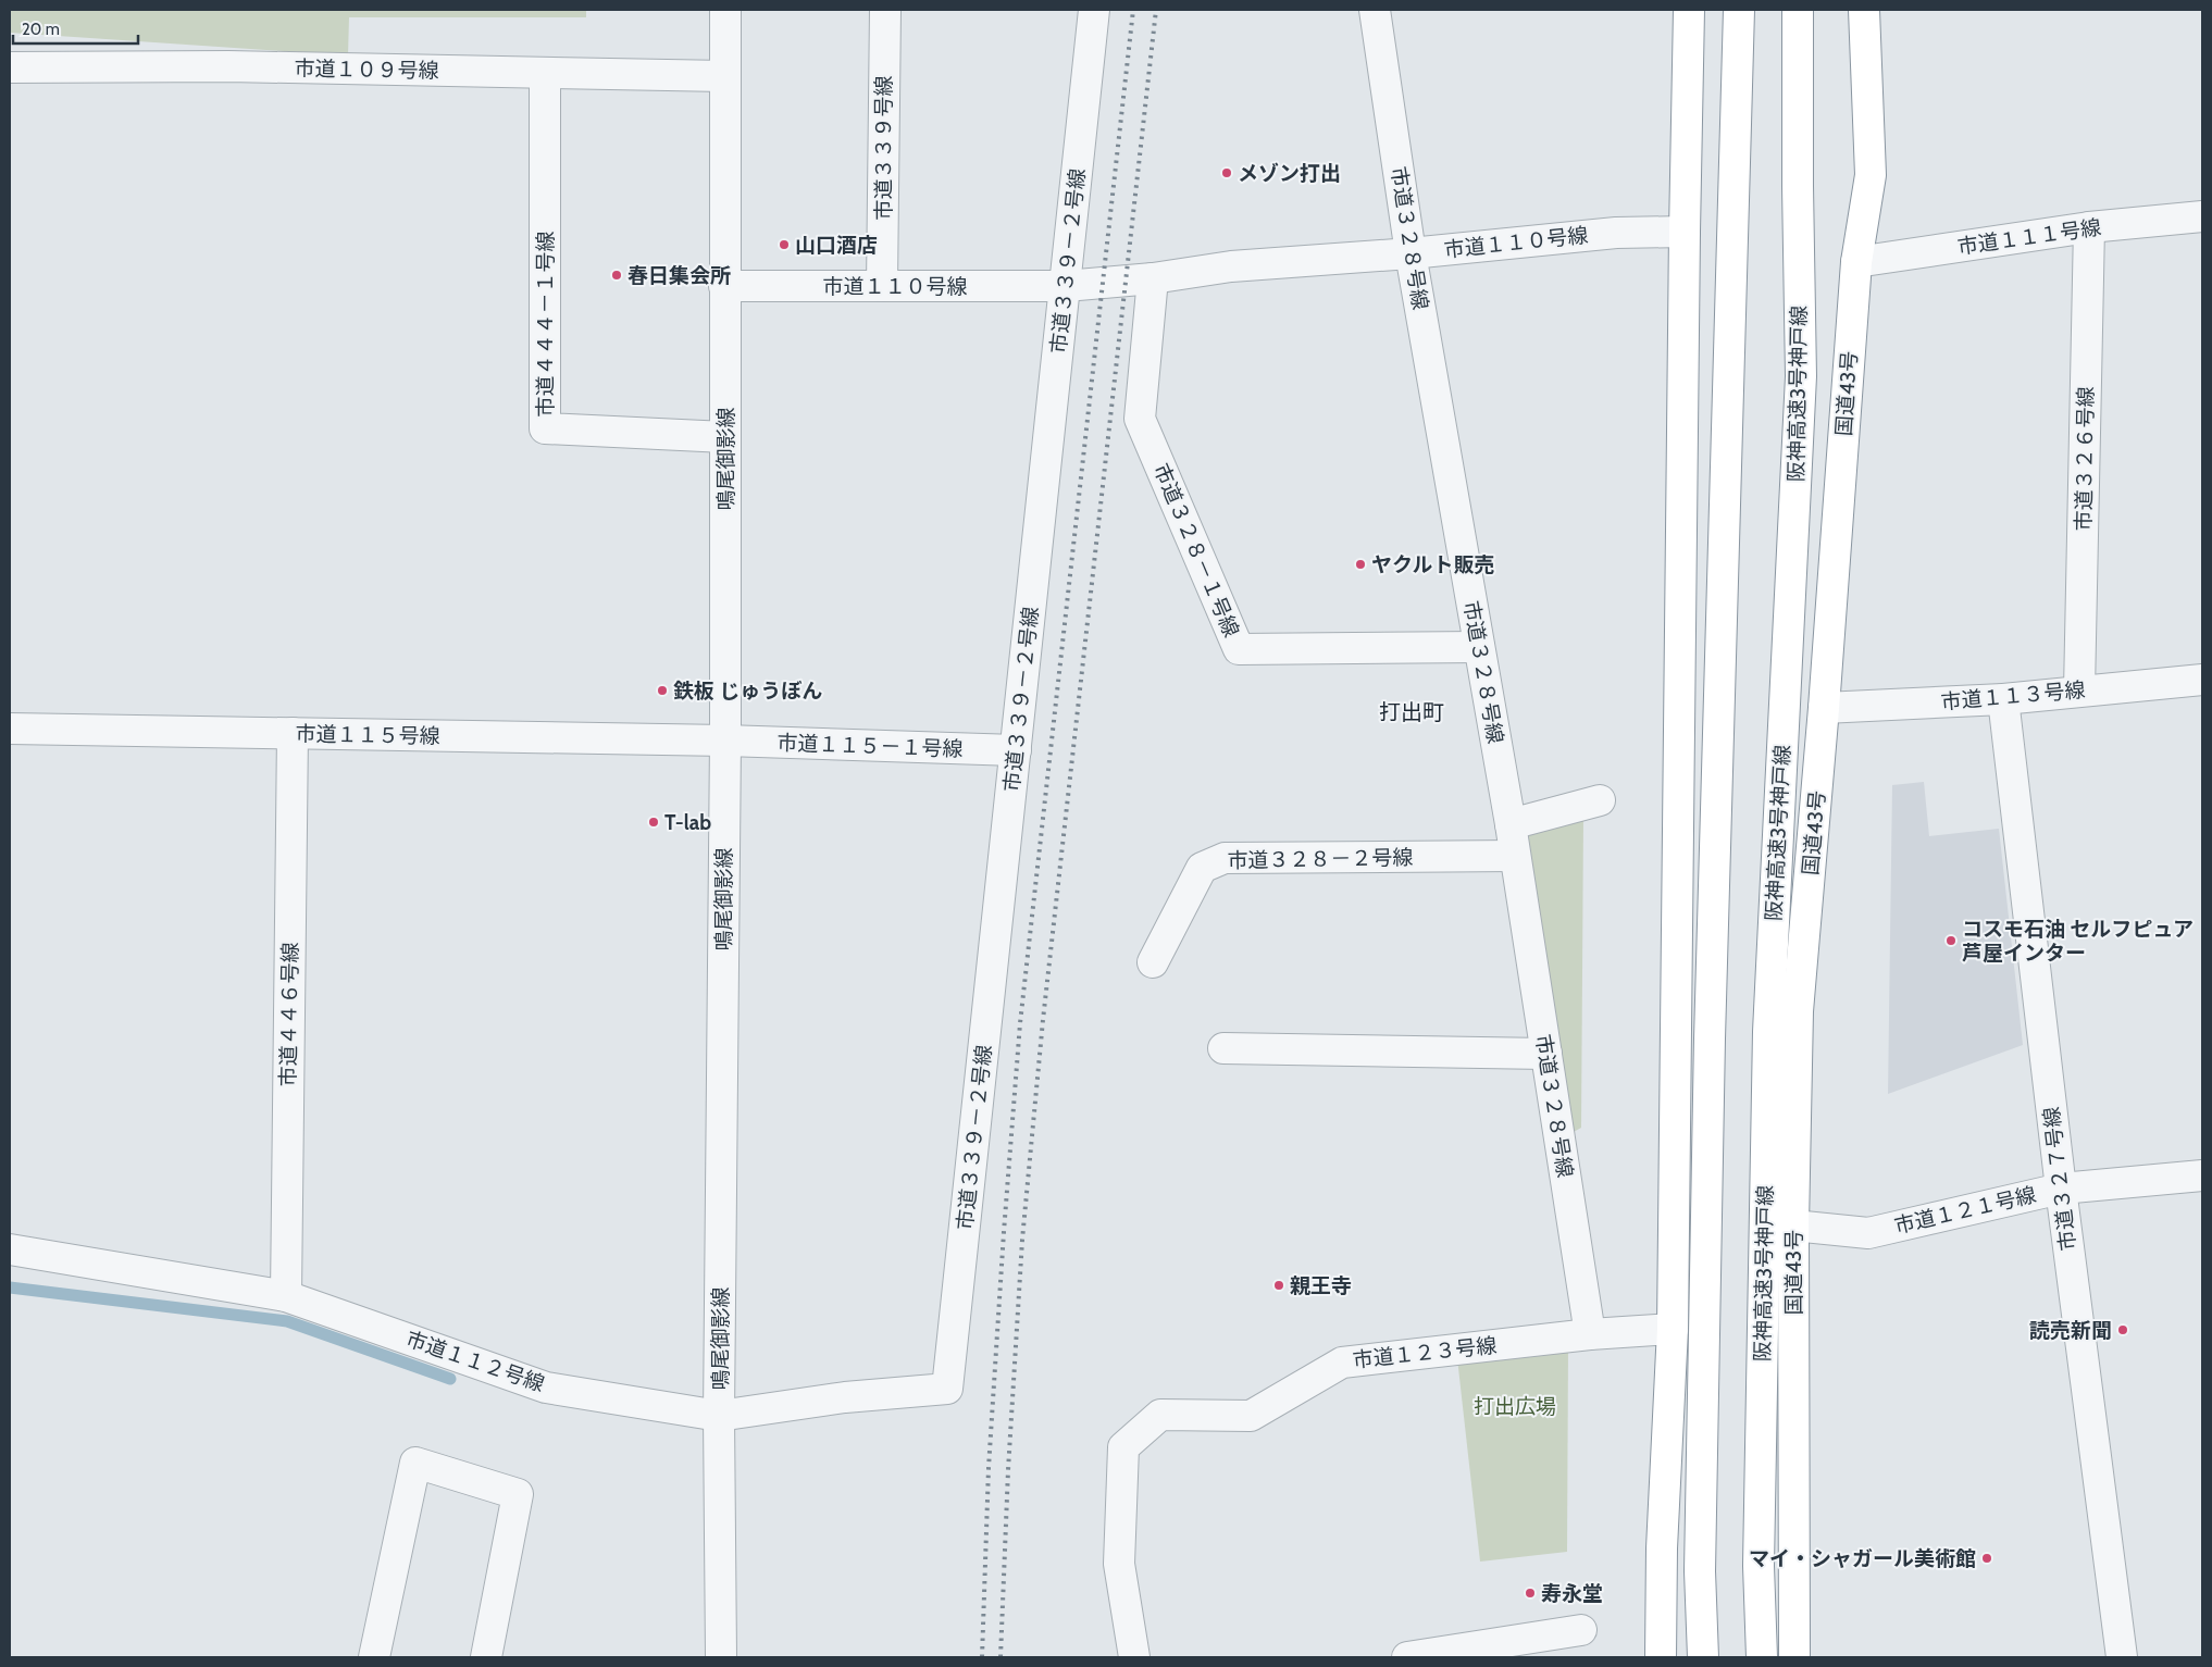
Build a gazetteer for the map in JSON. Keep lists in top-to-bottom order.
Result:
{
  "streets": {
    "highway": ["阪神高速3号神戸線", "国道43号"],
    "street": [
      "市道１０９号線",
      "市道３３９号線",
      "市道１１１号線",
      "市道３２８号線",
      "市道１１０号線",
      "市道３３９－２号線",
      "市道４４４－１号線",
      "鳴尾御影線",
      "市道３２６号線",
      "市道３２８－１号線",
      "市道１１３号線",
      "市道１１５号線",
      "市道１１５－１号線",
      "市道３２８－２号線",
      "市道４４６号線",
      "市道３２７号線",
      "市道１２１号線",
      "市道１２３号線",
      "市道１１２号線"
    ]
  },
  "crossings": [
    ["市道１０９号線", "市道４４４－１号線"],
    ["市道１０９号線", "鳴尾御影線"],
    ["市道３３９号線", "市道１１０号線"],
    ["市道１１１号線", "国道43号"],
    ["市道１１１号線", "市道３２６号線"],
    ["市道３２８号線", "市道１１０号線"],
    ["市道３２８号線", "市道３２８－１号線"],
    ["市道３２８号線", "市道３２８－２号線"],
    ["市道３２８号線", "市道１２３号線"],
    ["市道１１０号線", "市道３３９－２号線"],
    ["市道１１０号線", "鳴尾御影線"],
    ["市道１１０号線", "市道３２８－１号線"],
    ["市道３３９－２号線", "市道１１５－１号線"],
    ["市道３３９－２号線", "市道１１２号線"],
    ["市道４４４－１号線", "鳴尾御影線"],
    ["国道43号", "市道１１３号線"],
    ["国道43号", "市道１２１号線"],
    ["鳴尾御影線", "市道１１５号線"],
    ["鳴尾御影線", "市道１１５－１号線"],
    ["鳴尾御影線", "市道１１２号線"],
    ["市道３２６号線", "市道１１３号線"],
    ["市道１１３号線", "市道３２７号線"],
    ["市道１１５号線", "市道１１５－１号線"],
    ["市道１１５号線", "市道４４６号線"],
    ["市道４４６号線", "市道１１２号線"],
    ["市道３２７号線", "市道１２１号線"]
  ],
  "districts": ["打出町"],
  "parks": ["打出広場"],
  "places": [
    "メゾン打出",
    "山口酒店",
    "春日集会所",
    "ヤクルト販売",
    "鉄板 じゅうぼん",
    "T-lab",
    "コスモ石油 セルフピュア 芦屋インター",
    "親王寺",
    "読売新聞",
    "マイ・シャガール美術館",
    "寿永堂"
  ],
  "scale_bar": "20 m"
}
